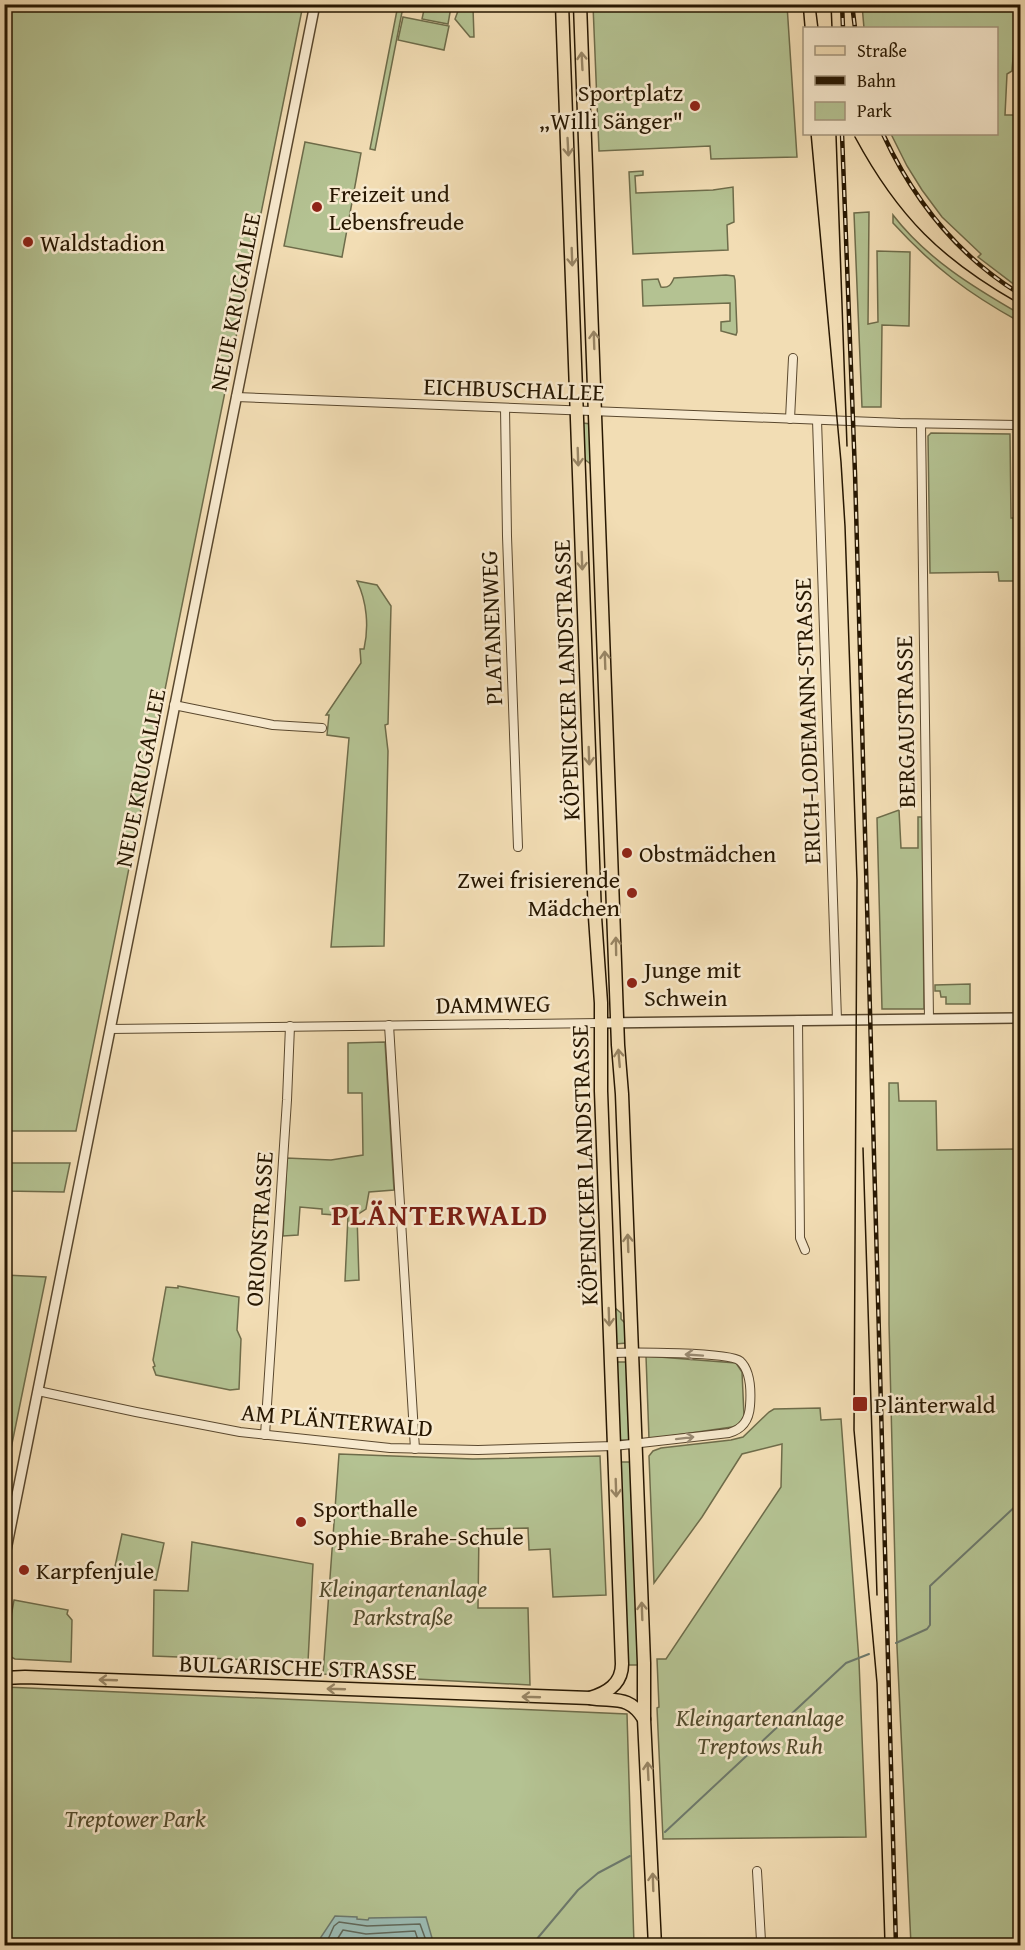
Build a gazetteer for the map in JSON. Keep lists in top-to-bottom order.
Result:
{
  "streets": {
    "main road": ["KÖPENICKER LANDSTRASSE", "BULGARISCHE STRASSE"],
    "street": [
      "NEUE KRUGALLEE",
      "EICHBUSCHALLEE",
      "PLATANENWEG",
      "ERICH-LODEMANN-STRASSE",
      "BERGAUSTRASSE",
      "DAMMWEG",
      "ORIONSTRASSE",
      "AM PLÄNTERWALD"
    ]
  },
  "crossings": [
    ["NEUE KRUGALLEE", "EICHBUSCHALLEE"],
    ["NEUE KRUGALLEE", "DAMMWEG"],
    ["NEUE KRUGALLEE", "AM PLÄNTERWALD"],
    ["EICHBUSCHALLEE", "PLATANENWEG"],
    ["EICHBUSCHALLEE", "KÖPENICKER LANDSTRASSE"],
    ["EICHBUSCHALLEE", "ERICH-LODEMANN-STRASSE"],
    ["EICHBUSCHALLEE", "BERGAUSTRASSE"],
    ["KÖPENICKER LANDSTRASSE", "DAMMWEG"],
    ["KÖPENICKER LANDSTRASSE", "AM PLÄNTERWALD"],
    ["KÖPENICKER LANDSTRASSE", "BULGARISCHE STRASSE"],
    ["ERICH-LODEMANN-STRASSE", "DAMMWEG"],
    ["BERGAUSTRASSE", "DAMMWEG"],
    ["DAMMWEG", "ORIONSTRASSE"],
    ["ORIONSTRASSE", "AM PLÄNTERWALD"]
  ],
  "one_way": ["BULGARISCHE STRASSE"],
  "districts": ["PLÄNTERWALD"],
  "parks": ["Kleingartenanlage Parkstraße", "Kleingartenanlage Treptows Ruh", "Treptower Park"],
  "places": {
    "other": [
      "Sportplatz „Willi Sänger\"",
      "Freizeit und Lebensfreude",
      "Waldstadion",
      "Obstmädchen",
      "Zwei frisierende Mädchen",
      "Junge mit Schwein",
      "Sporthalle Sophie-Brahe-Schule",
      "Karpfenjule"
    ],
    "transit": ["Plänterwald"]
  },
  "legend": ["Straße", "Bahn", "Park"]
}
